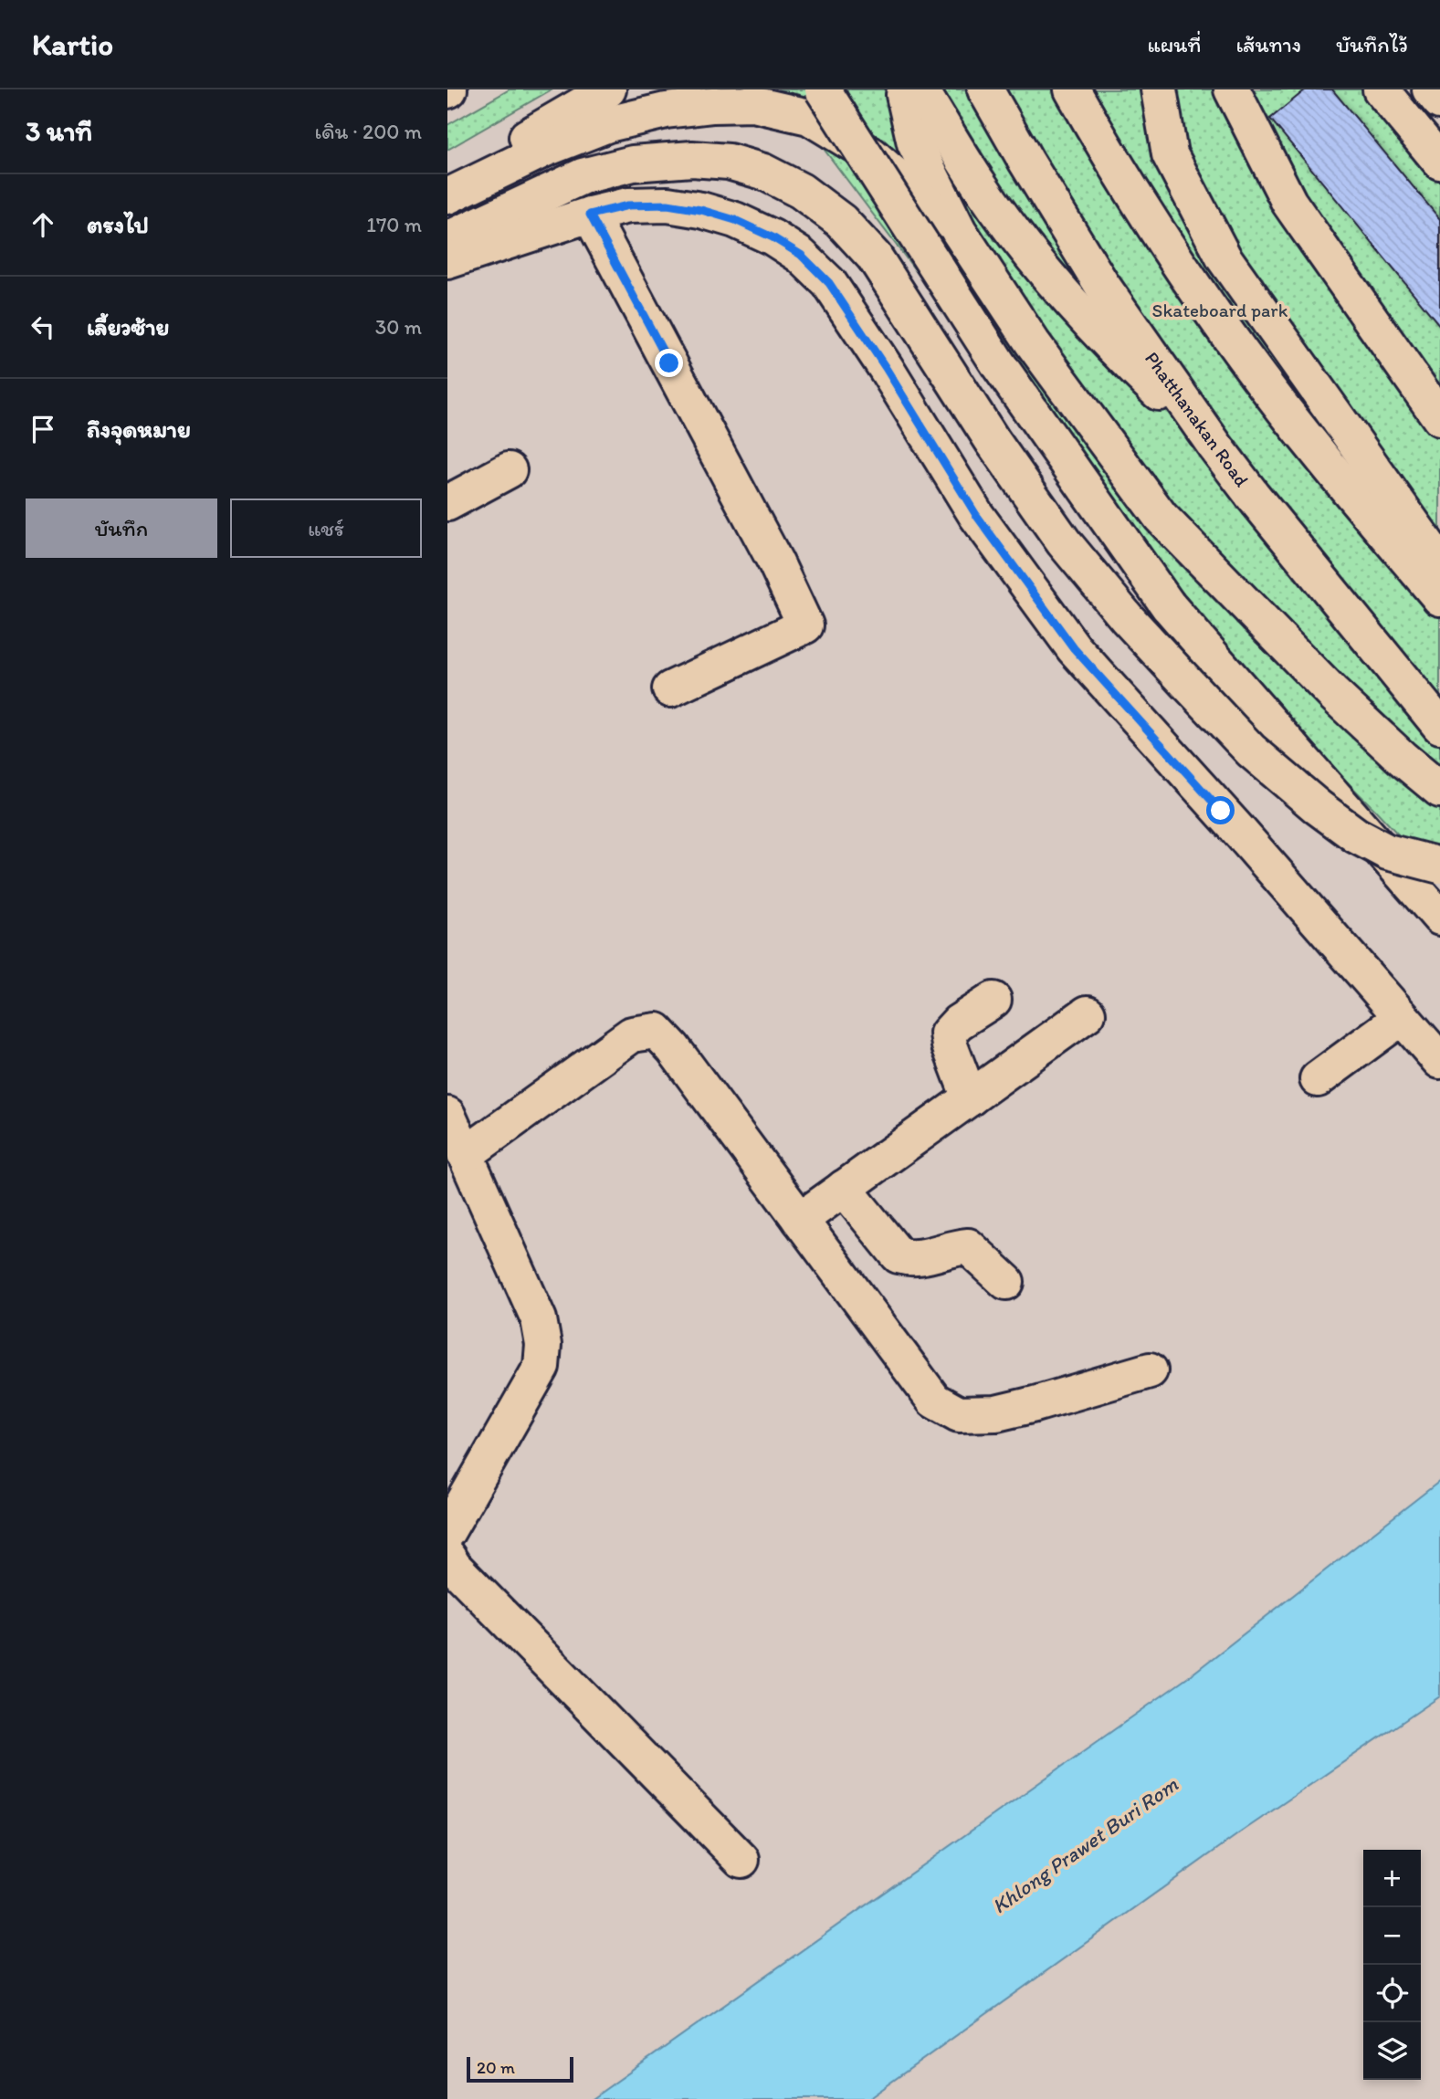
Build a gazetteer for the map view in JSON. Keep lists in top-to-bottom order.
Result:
{
  "streets": {
    "main road": ["Phatthanakan Road"]
  },
  "water": ["Khlong Prawet Buri Rom"],
  "parks": ["Skateboard park"],
  "scale_bar": "20 m",
  "page": {
    "header": "Kartio",
    "nav": ["แผนที่", "เส้นทาง", "บันทึกไว้"],
    "heading": ["3 นาที", "เดิน · 200 m"],
    "list": [
      ["ตรงไป", "170 m"],
      ["เลี้ยวซ้าย", "30 m"],
      "ถึงจุดหมาย"
    ],
    "buttons": ["บันทึก", "แชร์"],
    "map_buttons": ["+", "−"],
    "scale": "20 m"
  }
}
